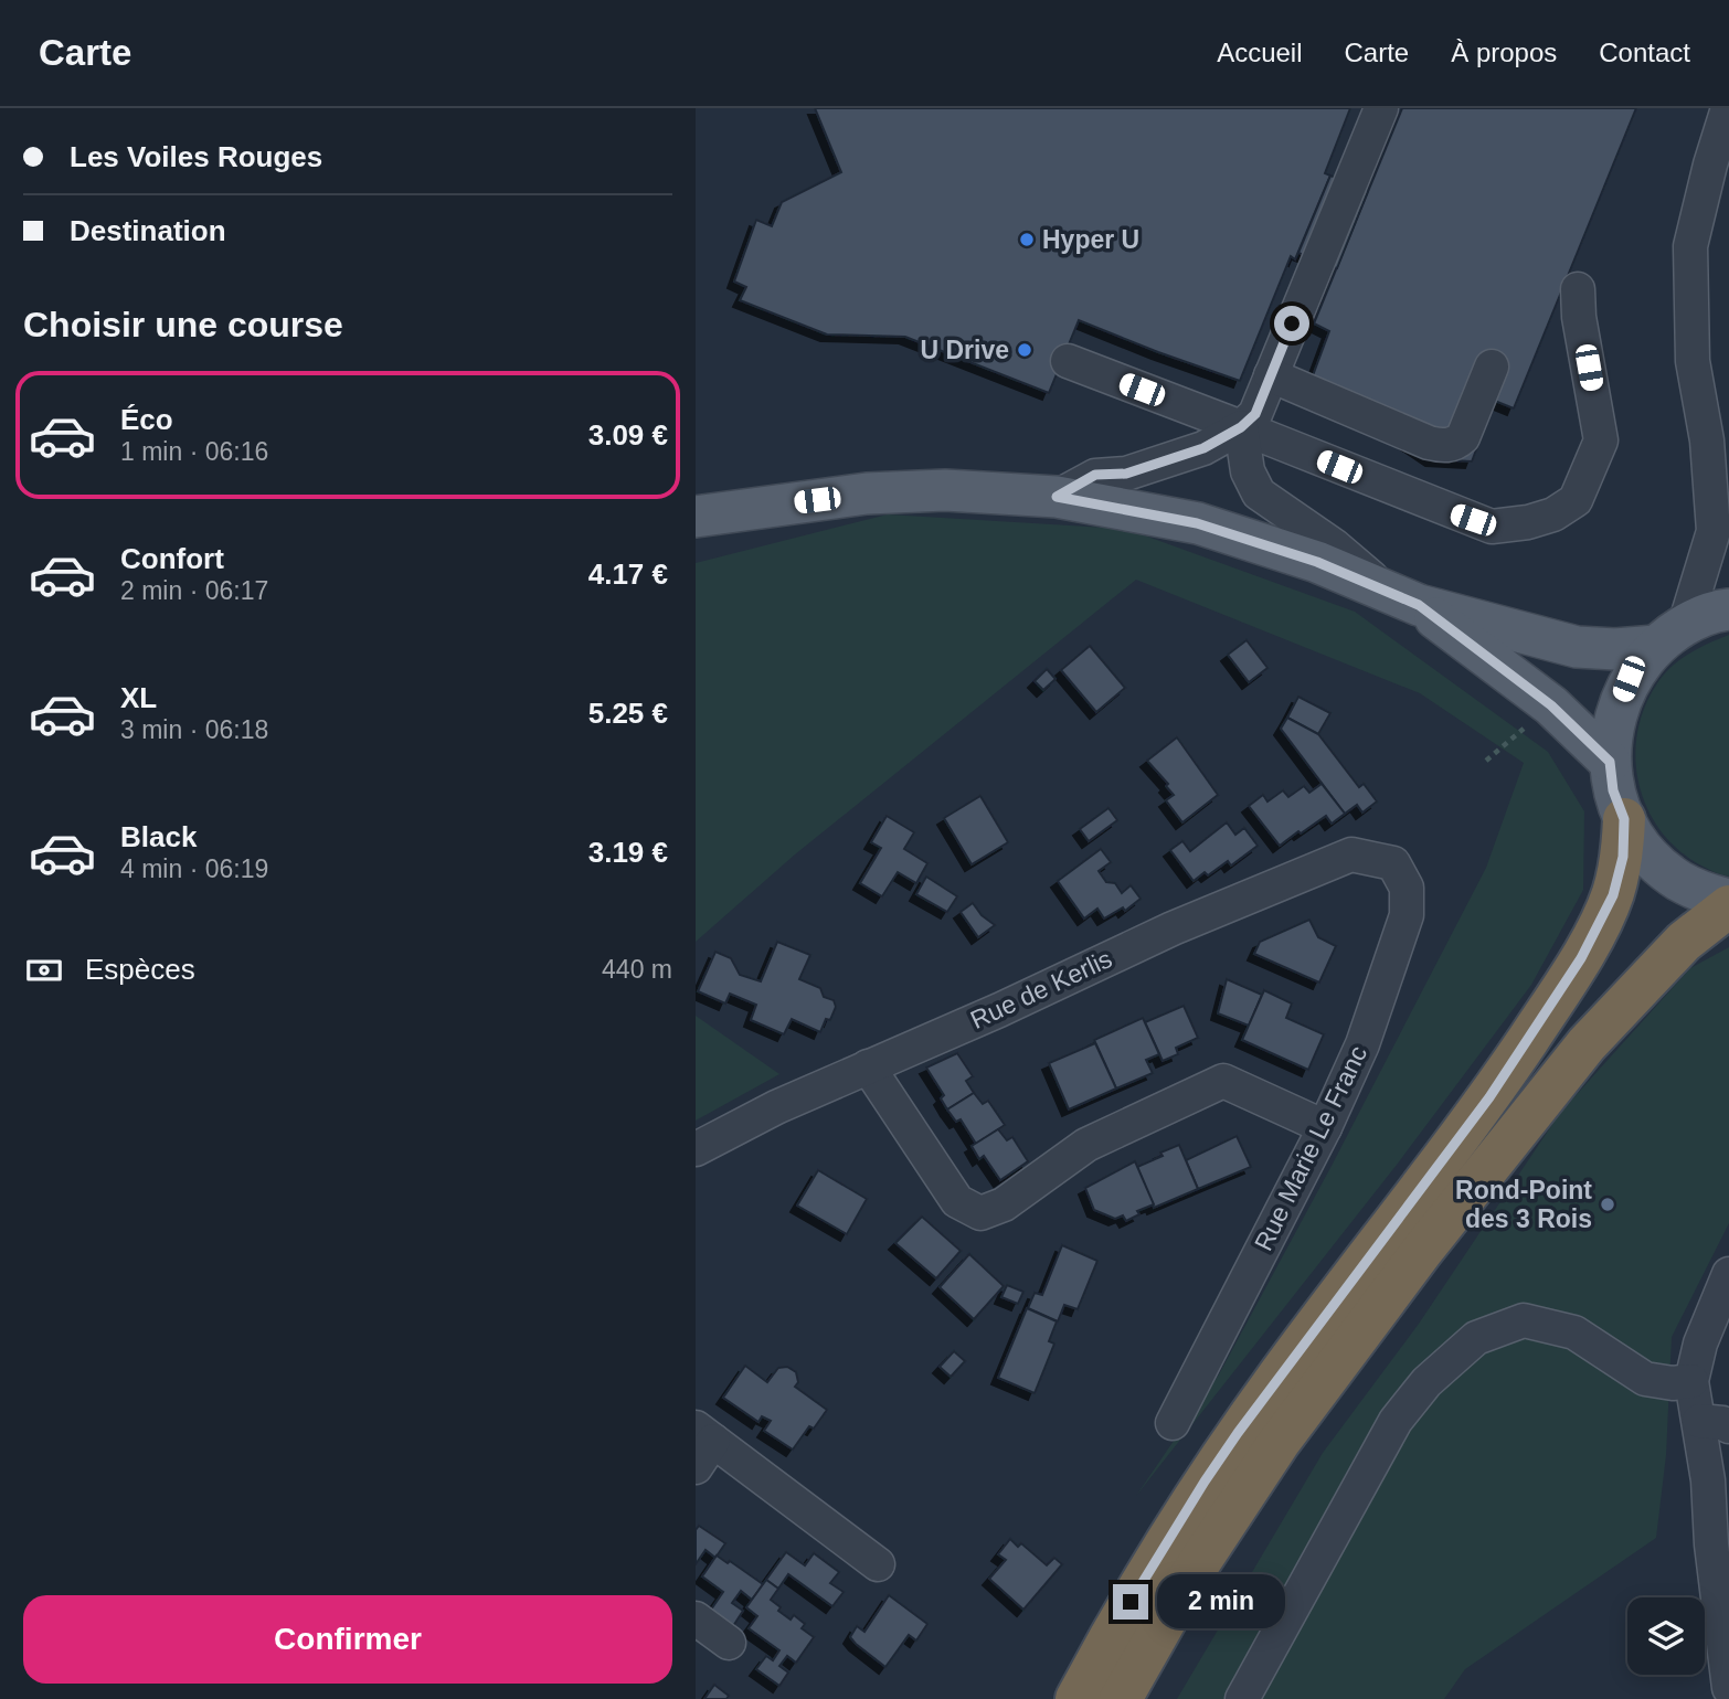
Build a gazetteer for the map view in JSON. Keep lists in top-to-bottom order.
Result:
{
  "streets": {
    "street": ["Rue de Kerlis", "Rue Marie Le Franc"]
  },
  "crossings": [
    ["Rue de Kerlis", "Rue Marie Le Franc"]
  ],
  "places": ["Hyper U", "U Drive", "Rond-Point des 3 Rois"],
  "page": {
    "header": "Carte",
    "nav": [
      "Accueil",
      "Carte",
      "À propos",
      "Contact"
    ],
    "banner": ["Les Voiles Rouges", "Destination"],
    "heading": "Choisir une course",
    "list": [
      {
        "name": "Éco",
        "note": "1 min · 06:16",
        "value": "3.09 €"
      },
      {
        "name": "Confort",
        "note": "2 min · 06:17",
        "value": "4.17 €"
      },
      {
        "name": "XL",
        "note": "3 min · 06:18",
        "value": "5.25 €"
      },
      {
        "name": "Black",
        "note": "4 min · 06:19",
        "value": "3.19 €"
      }
    ],
    "pay": ["Espèces", "440 m"],
    "bubble": "2 min",
    "buttons": "Confirmer"
  }
}
